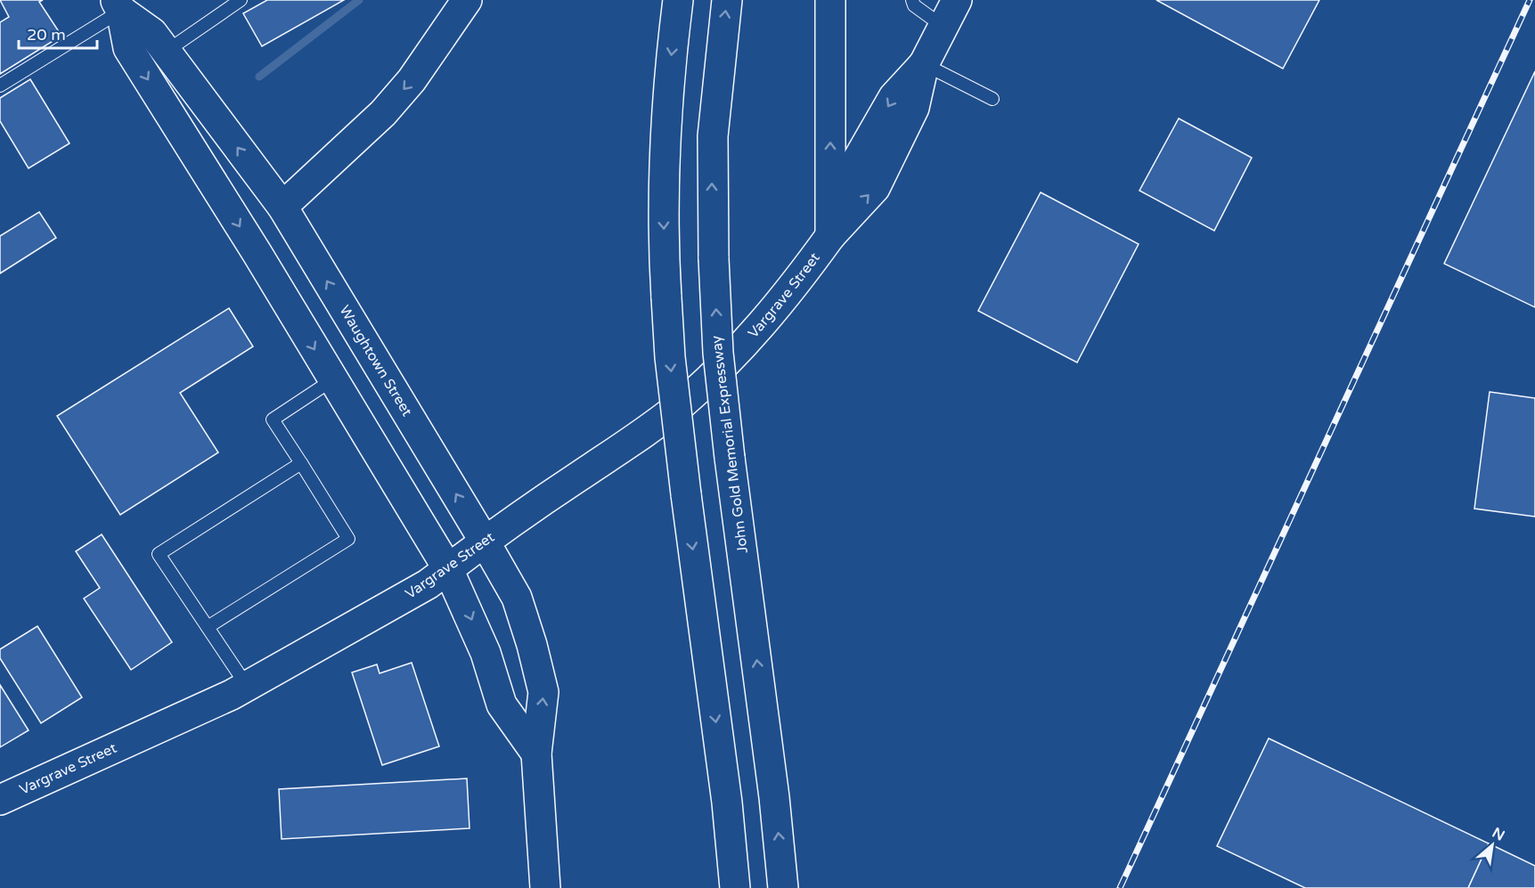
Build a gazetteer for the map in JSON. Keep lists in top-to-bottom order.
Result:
{
  "streets": {
    "main road": ["Vargrave Street", "Waughtown Street", "John Gold Memorial Expressway"]
  },
  "crossings": [
    ["Vargrave Street", "Waughtown Street"]
  ],
  "scale_bar": "20 m",
  "north": "top right"
}
